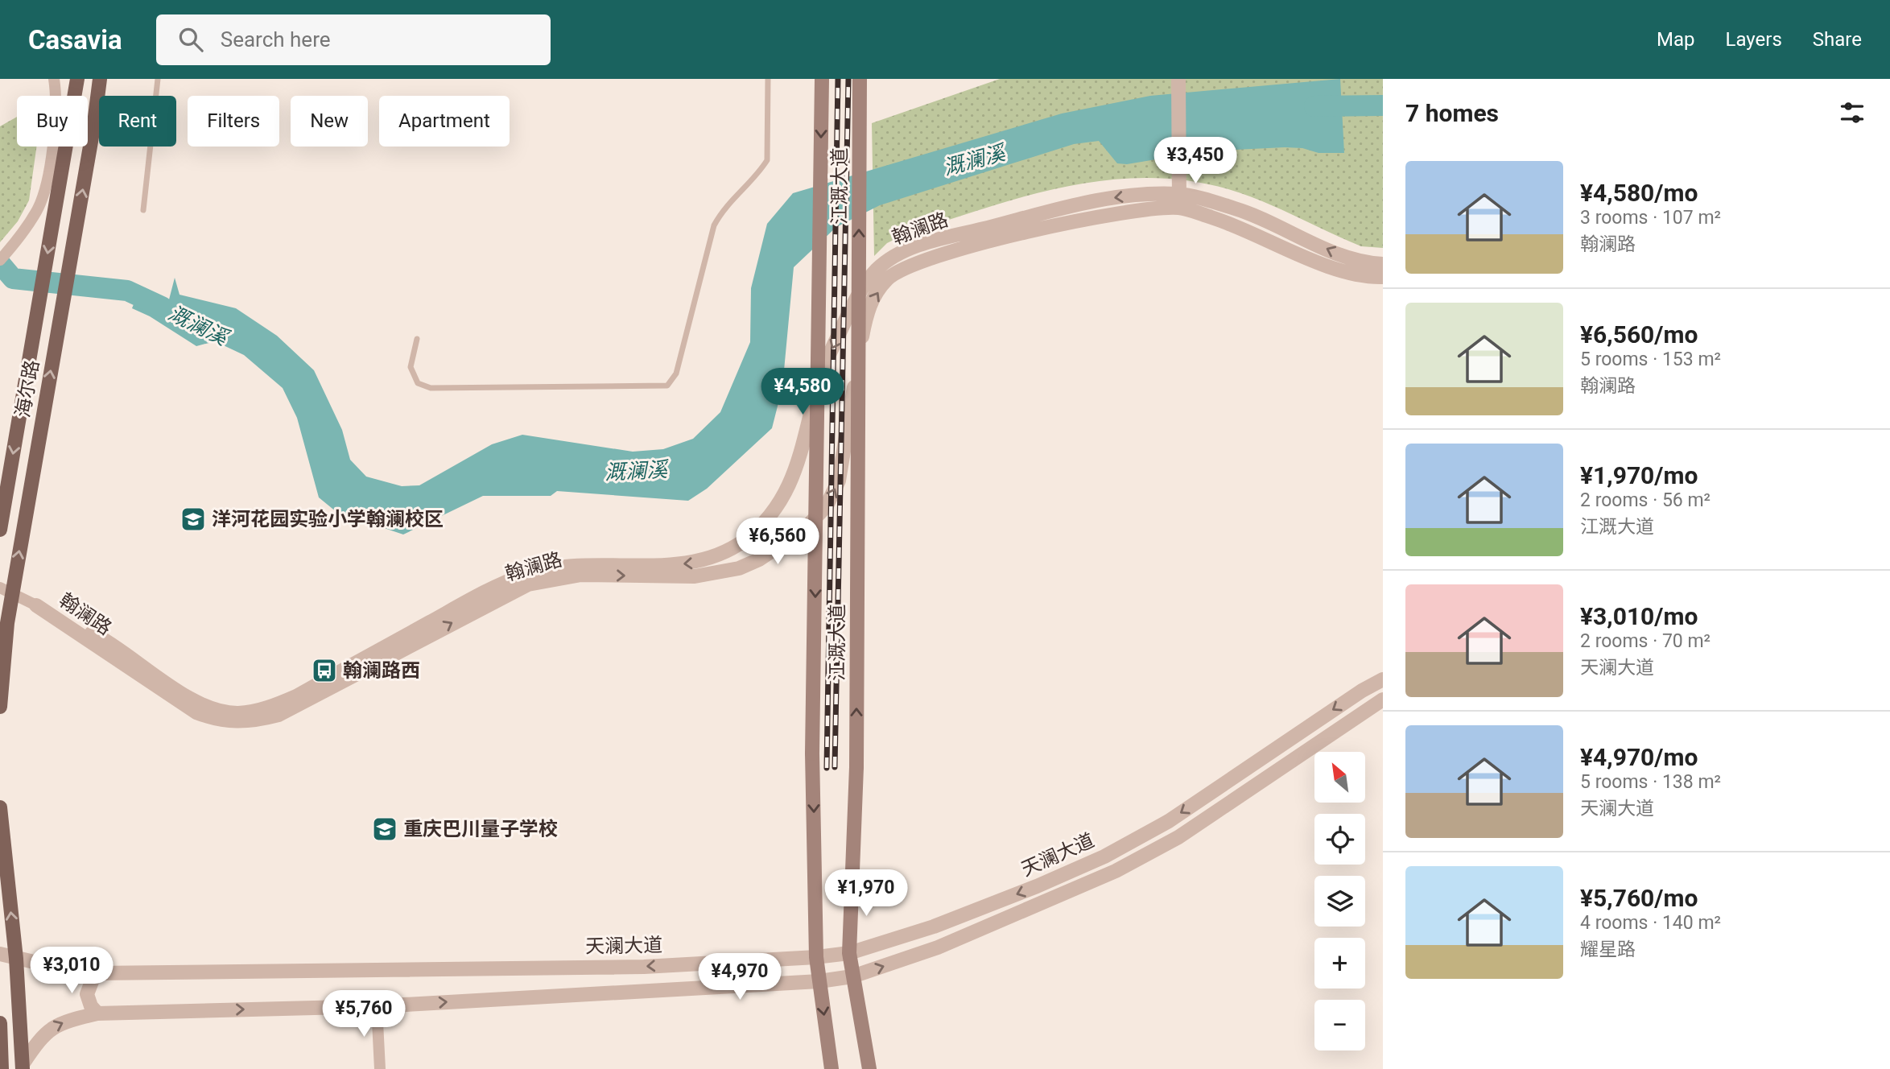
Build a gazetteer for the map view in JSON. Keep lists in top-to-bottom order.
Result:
{
  "streets": {
    "main road": ["江溉大道", "海尔路"],
    "street": ["翰澜路", "天澜大道"]
  },
  "crossings": [
    ["江溉大道", "天澜大道"]
  ],
  "water": ["溉澜溪"],
  "places": {
    "school or university": ["洋河花园实验小学翰澜校区", "重庆巴川量子学校"],
    "bus stop": ["翰澜路西"]
  },
  "north": "top left",
  "page": {
    "header": "Casavia",
    "search": "Search here",
    "nav": ["Map", "Layers", "Share"],
    "heading": "7 homes",
    "chip": [
      "Buy",
      "Rent",
      "Filters",
      "New",
      "Apartment"
    ],
    "price": [
      "¥3,450",
      "¥4,580",
      "¥6,560",
      "¥1,970",
      "¥3,010",
      "¥4,970",
      "¥5,760"
    ],
    "list": [
      {
        "name": "¥4,580/mo",
        "note": "3 rooms · 107 m² · 翰澜路"
      },
      {
        "name": "¥6,560/mo",
        "note": "5 rooms · 153 m² · 翰澜路"
      },
      {
        "name": "¥1,970/mo",
        "note": "2 rooms · 56 m² · 江溉大道"
      },
      {
        "name": "¥3,010/mo",
        "note": "2 rooms · 70 m² · 天澜大道"
      },
      {
        "name": "¥4,970/mo",
        "note": "5 rooms · 138 m² · 天澜大道"
      },
      {
        "name": "¥5,760/mo",
        "note": "4 rooms · 140 m² · 耀星路"
      }
    ],
    "map_buttons": ["+", "−"]
  }
}
